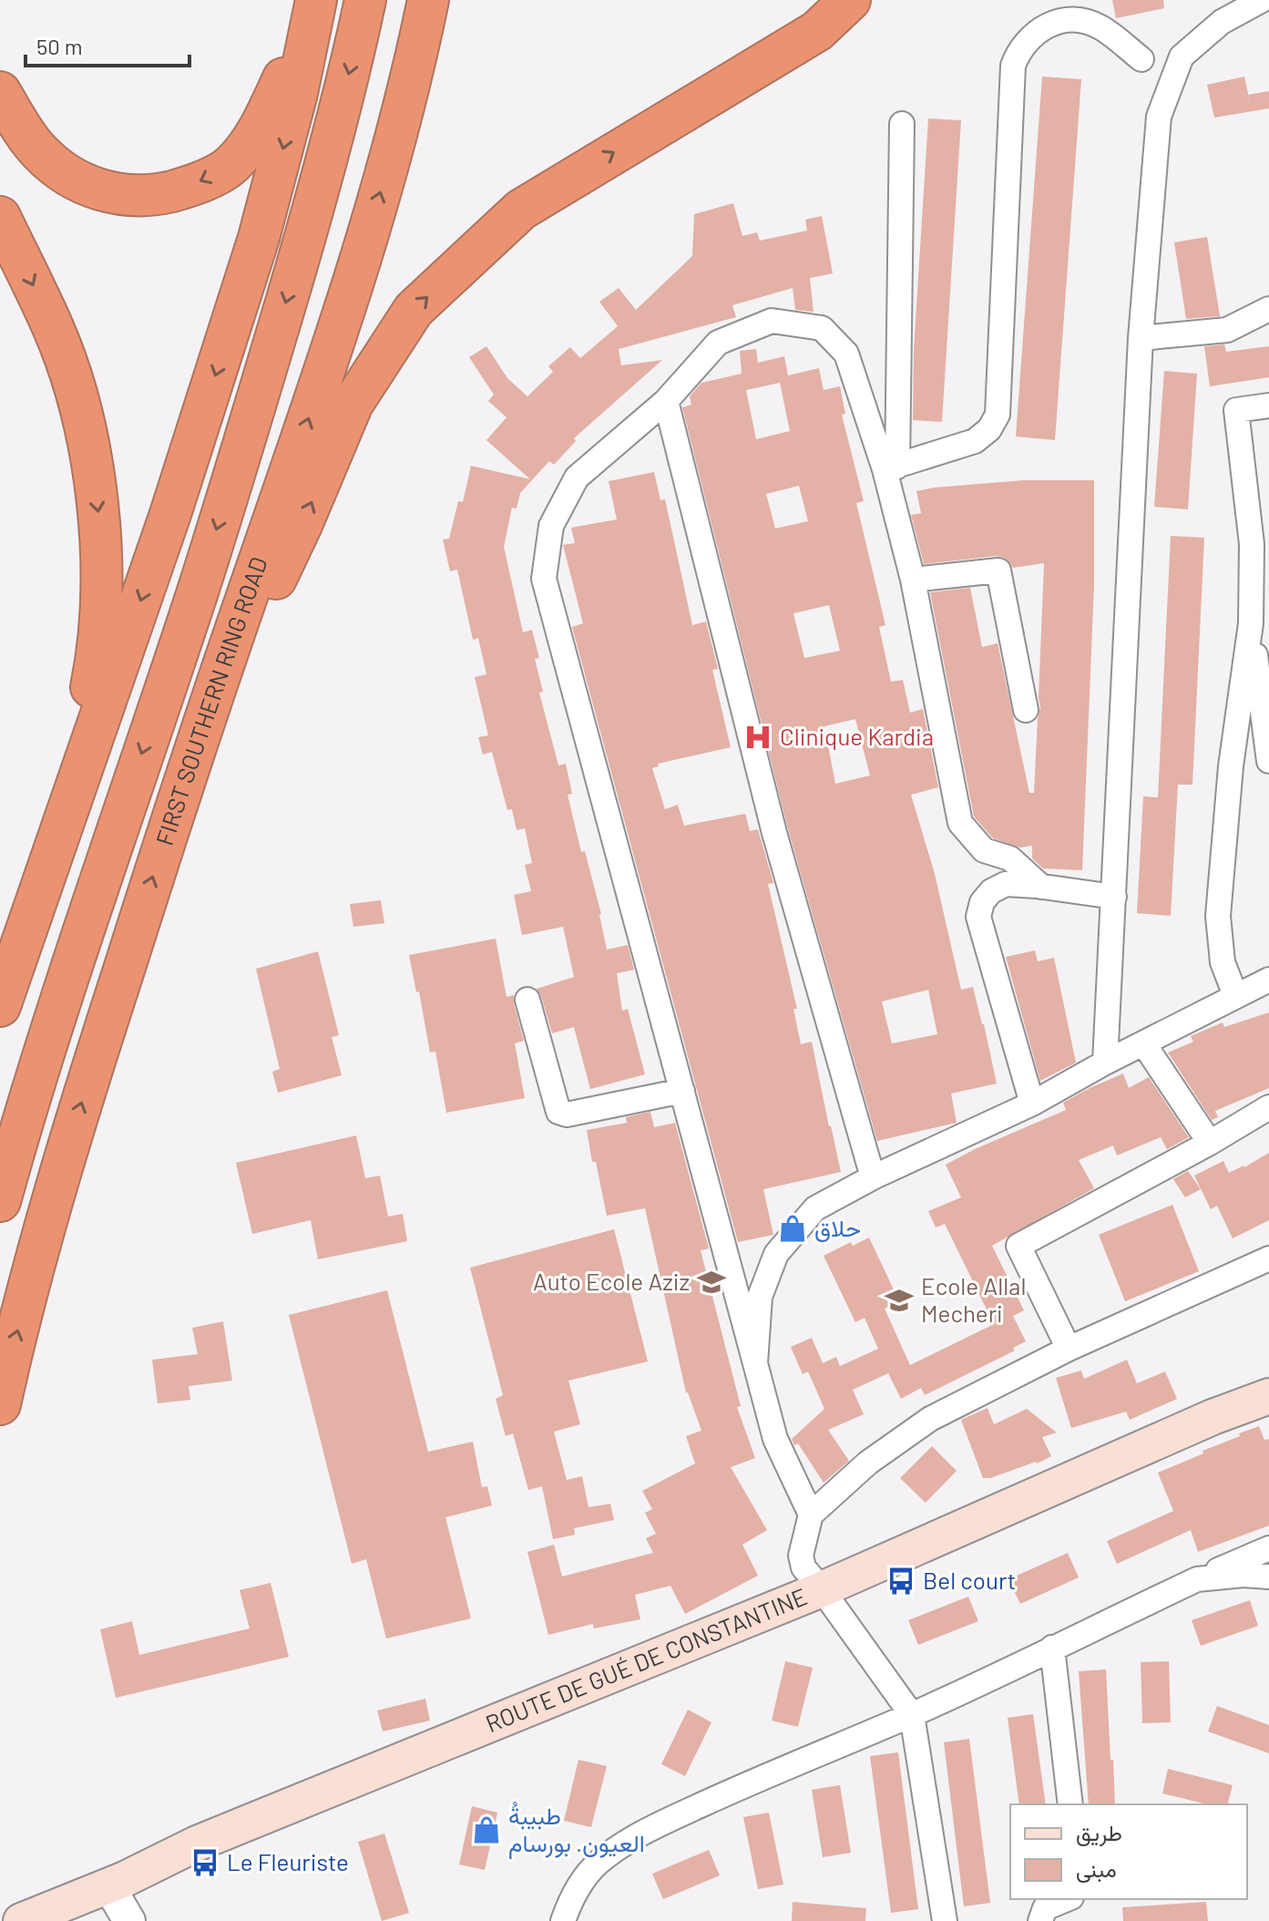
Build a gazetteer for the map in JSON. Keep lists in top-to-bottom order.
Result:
{
  "streets": {
    "highway": ["FIRST SOUTHERN RING ROAD"],
    "main road": ["ROUTE DE GUÉ DE CONSTANTINE"]
  },
  "places": {
    "hospital": ["Clinique Kardia"],
    "shop": ["حلاق", "طبيبةُ العيون. بورسام"],
    "school or university": ["Auto Ecole Aziz", "Ecole Allal Mecheri"],
    "bus stop": ["Bel court", "Le Fleuriste"]
  },
  "legend": ["طريق", "مبنى"],
  "scale_bar": "50 m"
}
